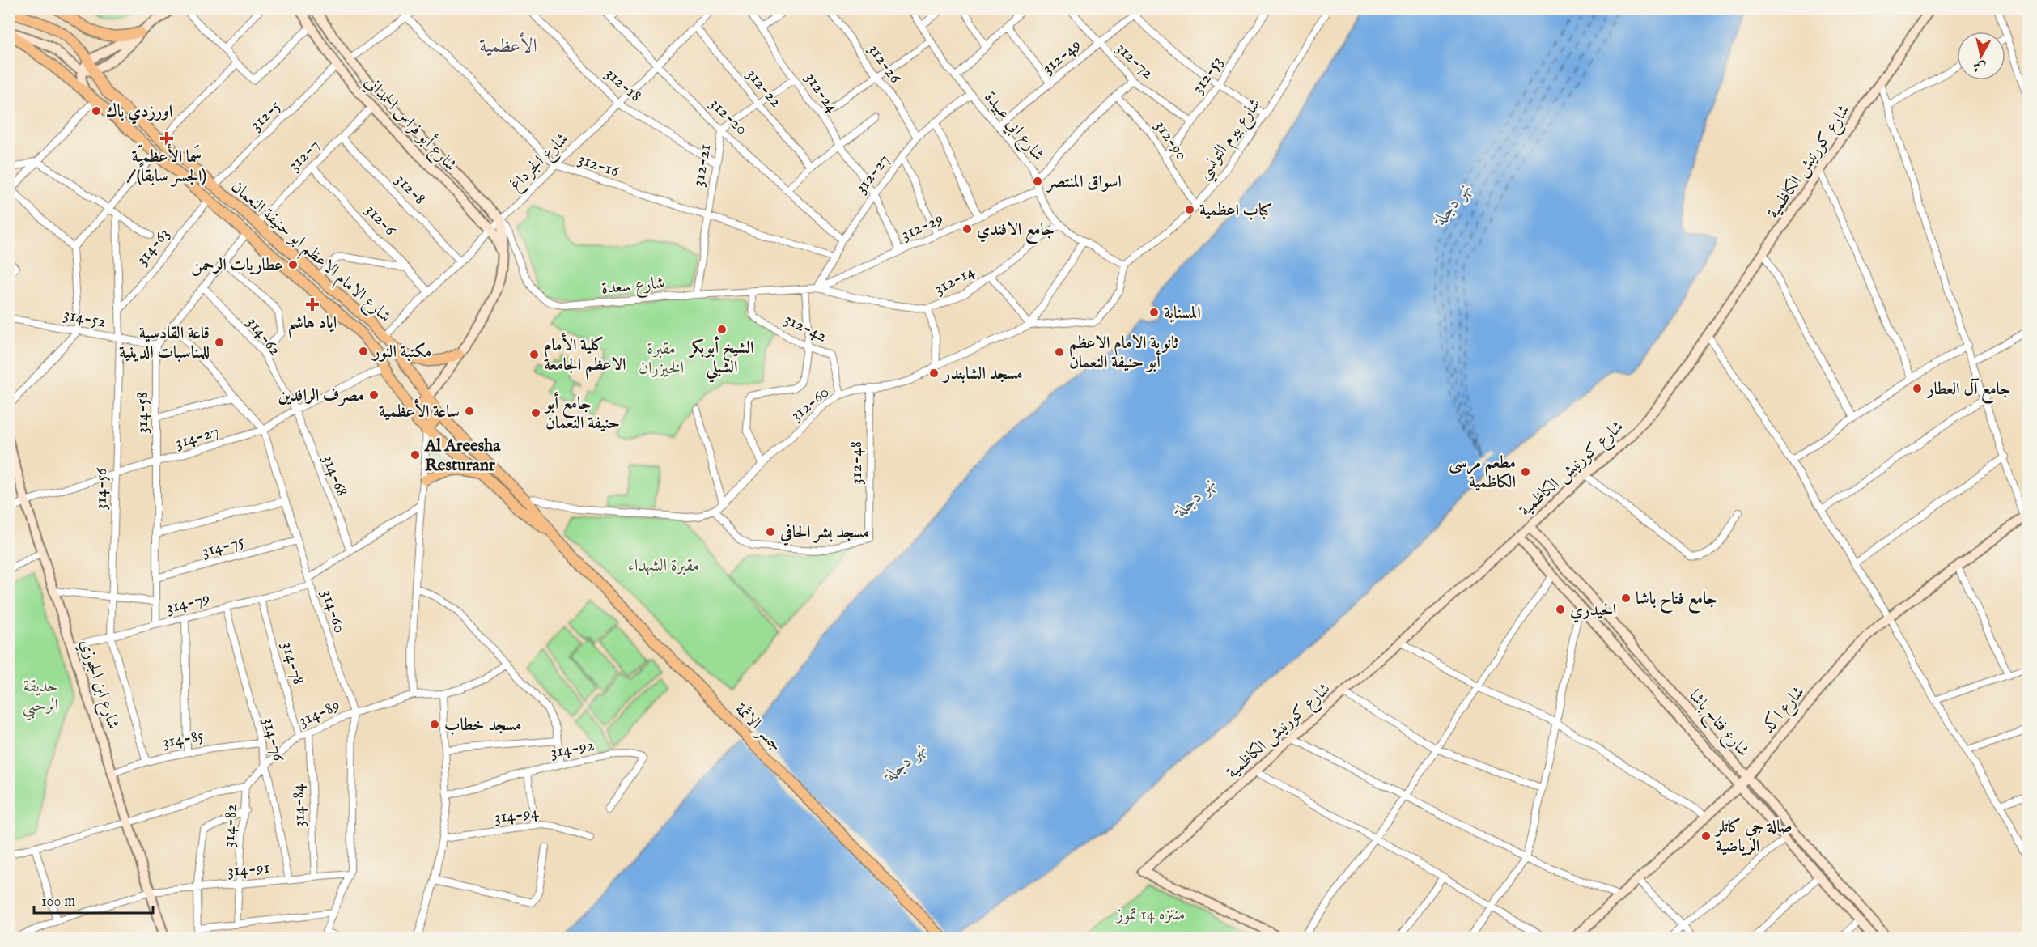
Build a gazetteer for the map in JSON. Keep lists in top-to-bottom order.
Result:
{
  "streets": {
    "main road": ["شارع الامام الاعظم ابو حنيفة النعمان", "جسر الائمة"],
    "street": [
      "312-49",
      "312-72",
      "312-26",
      "312-53",
      "312-18",
      "312-22",
      "312-24",
      "312-5",
      "312-20",
      "شارع أبو فراس الحمداني",
      "شارع ابي عبيدة",
      "شارع بيرم التونسي",
      "312-90",
      "312-7",
      "شارع الجرداغ",
      "شارع كورنيش الكاظمية",
      "312-16",
      "312-21",
      "312-27",
      "312-8",
      "312-6",
      "312-29",
      "314-63",
      "312-14",
      "شارع سعدة",
      "314-52",
      "312-42",
      "314-62",
      "312-60",
      "314-58",
      "314-27",
      "312-48",
      "314-68",
      "314-56",
      "314-75",
      "314-79",
      "314-60",
      "314-78",
      "شارع ابن الجوزي",
      "شارع اكد",
      "314-89",
      "شارع فتاح باشا",
      "314-85",
      "314-76",
      "314-92",
      "314-84",
      "314-94",
      "314-82",
      "314-91"
    ]
  },
  "crossings": [
    ["312-49", "312-72"],
    ["312-49", "شارع ابي عبيدة"],
    ["312-72", "312-53"],
    ["312-26", "312-27"],
    ["312-53", "312-90"],
    ["312-18", "شارع الجرداغ"],
    ["312-18", "312-21"],
    ["312-22", "شارع الجرداغ"],
    ["312-22", "312-21"],
    ["312-24", "312-21"],
    ["312-24", "312-27"],
    ["312-24", "312-29"],
    ["312-5", "شارع أبو فراس الحمداني"],
    ["312-5", "شارع الامام الاعظم ابو حنيفة النعمان"],
    ["312-20", "شارع الجرداغ"],
    ["312-20", "312-21"],
    ["312-20", "312-27"],
    ["شارع أبو فراس الحمداني", "312-7"],
    ["شارع أبو فراس الحمداني", "شارع الجرداغ"],
    ["شارع أبو فراس الحمداني", "شارع سعدة"],
    ["شارع ابي عبيدة", "شارع بيرم التونسي"],
    ["شارع ابي عبيدة", "312-27"],
    ["شارع ابي عبيدة", "312-29"],
    ["شارع ابي عبيدة", "312-14"],
    ["شارع ابي عبيدة", "312-60"],
    ["شارع بيرم التونسي", "312-90"],
    ["شارع بيرم التونسي", "312-60"],
    ["312-7", "312-8"],
    ["312-7", "312-6"],
    ["312-7", "شارع الامام الاعظم ابو حنيفة النعمان"],
    ["شارع الجرداغ", "312-16"],
    ["شارع الجرداغ", "312-8"],
    ["شارع الجرداغ", "312-6"],
    ["شارع الجرداغ", "شارع الامام الاعظم ابو حنيفة النعمان"],
    ["شارع الجرداغ", "شارع سعدة"],
    ["شارع كورنيش الكاظمية", "شارع فتاح باشا"],
    ["312-16", "312-21"],
    ["312-16", "312-27"],
    ["312-21", "شارع سعدة"],
    ["312-27", "312-29"],
    ["312-27", "312-14"],
    ["312-27", "شارع سعدة"],
    ["312-29", "312-14"],
    ["312-29", "شارع سعدة"],
    ["314-63", "شارع الامام الاعظم ابو حنيفة النعمان"],
    ["314-63", "314-56"],
    ["شارع الامام الاعظم ابو حنيفة النعمان", "312-60"],
    ["شارع الامام الاعظم ابو حنيفة النعمان", "314-27"],
    ["شارع الامام الاعظم ابو حنيفة النعمان", "جسر الائمة"],
    ["312-14", "شارع سعدة"],
    ["شارع سعدة", "312-42"],
    ["314-52", "314-58"],
    ["314-52", "314-56"],
    ["312-42", "312-60"],
    ["314-62", "314-27"],
    ["314-62", "314-68"],
    ["312-60", "312-48"],
    ["314-58", "314-27"],
    ["314-58", "314-75"],
    ["314-58", "314-79"],
    ["314-27", "314-68"],
    ["314-27", "314-56"],
    ["314-27", "314-60"],
    ["314-27", "شارع ابن الجوزي"],
    ["314-68", "314-79"],
    ["314-56", "314-79"],
    ["314-56", "314-85"],
    ["314-75", "314-60"],
    ["314-79", "314-60"],
    ["314-79", "314-78"],
    ["314-79", "شارع ابن الجوزي"],
    ["314-79", "314-76"],
    ["314-60", "314-89"],
    ["314-60", "314-91"],
    ["314-78", "314-89"],
    ["شارع ابن الجوزي", "314-89"],
    ["شارع ابن الجوزي", "314-85"],
    ["شارع ابن الجوزي", "314-91"],
    ["شارع اكد", "شارع فتاح باشا"],
    ["314-89", "314-76"],
    ["314-89", "314-84"],
    ["314-89", "314-82"],
    ["314-85", "314-76"],
    ["314-76", "314-91"],
    ["314-84", "314-91"],
    ["314-82", "314-91"]
  ],
  "districts": ["الأعظمية"],
  "water": ["نهر دجلة"],
  "parks": [
    "مقبرة الخيزران",
    "مقبرة الشهداء",
    "حديقة الرحبي",
    "منتزه 14 تموز"
  ],
  "places": {
    "other": [
      "اورزدي باك",
      "اسواق المنتصر",
      "كباب اعظمية",
      "جامع الافندي",
      "عطاريات الرحمن",
      "المسناية",
      "الشيخ أبوبكر الشبلي",
      "قاعة القادسية للمناسبات الدينية",
      "مكتبة النور",
      "ثانوية الامام الاعظم أبو حنيفة النعمان",
      "كلية الأمام الاعظم الجامعة",
      "مسجد الشابندر",
      "جامع آل العطار",
      "مصرف الرافدين",
      "ساعة الأعظمية",
      "جامع أبو حنيفة النعمان",
      "Al Areesha Resturanr",
      "مطعم مرسى الكاظمية",
      "مسجد بشر الحافي",
      "جامع فتاح باشا",
      "الحيدري",
      "مسجد خطاب",
      "صالة جي كاتلر الرياضية"
    ],
    "health": ["سَما الأعظميّة / (الجسر سابقاً)", "اياد هاشم"]
  },
  "scale_bar": "100 m",
  "north": "bottom"
}
